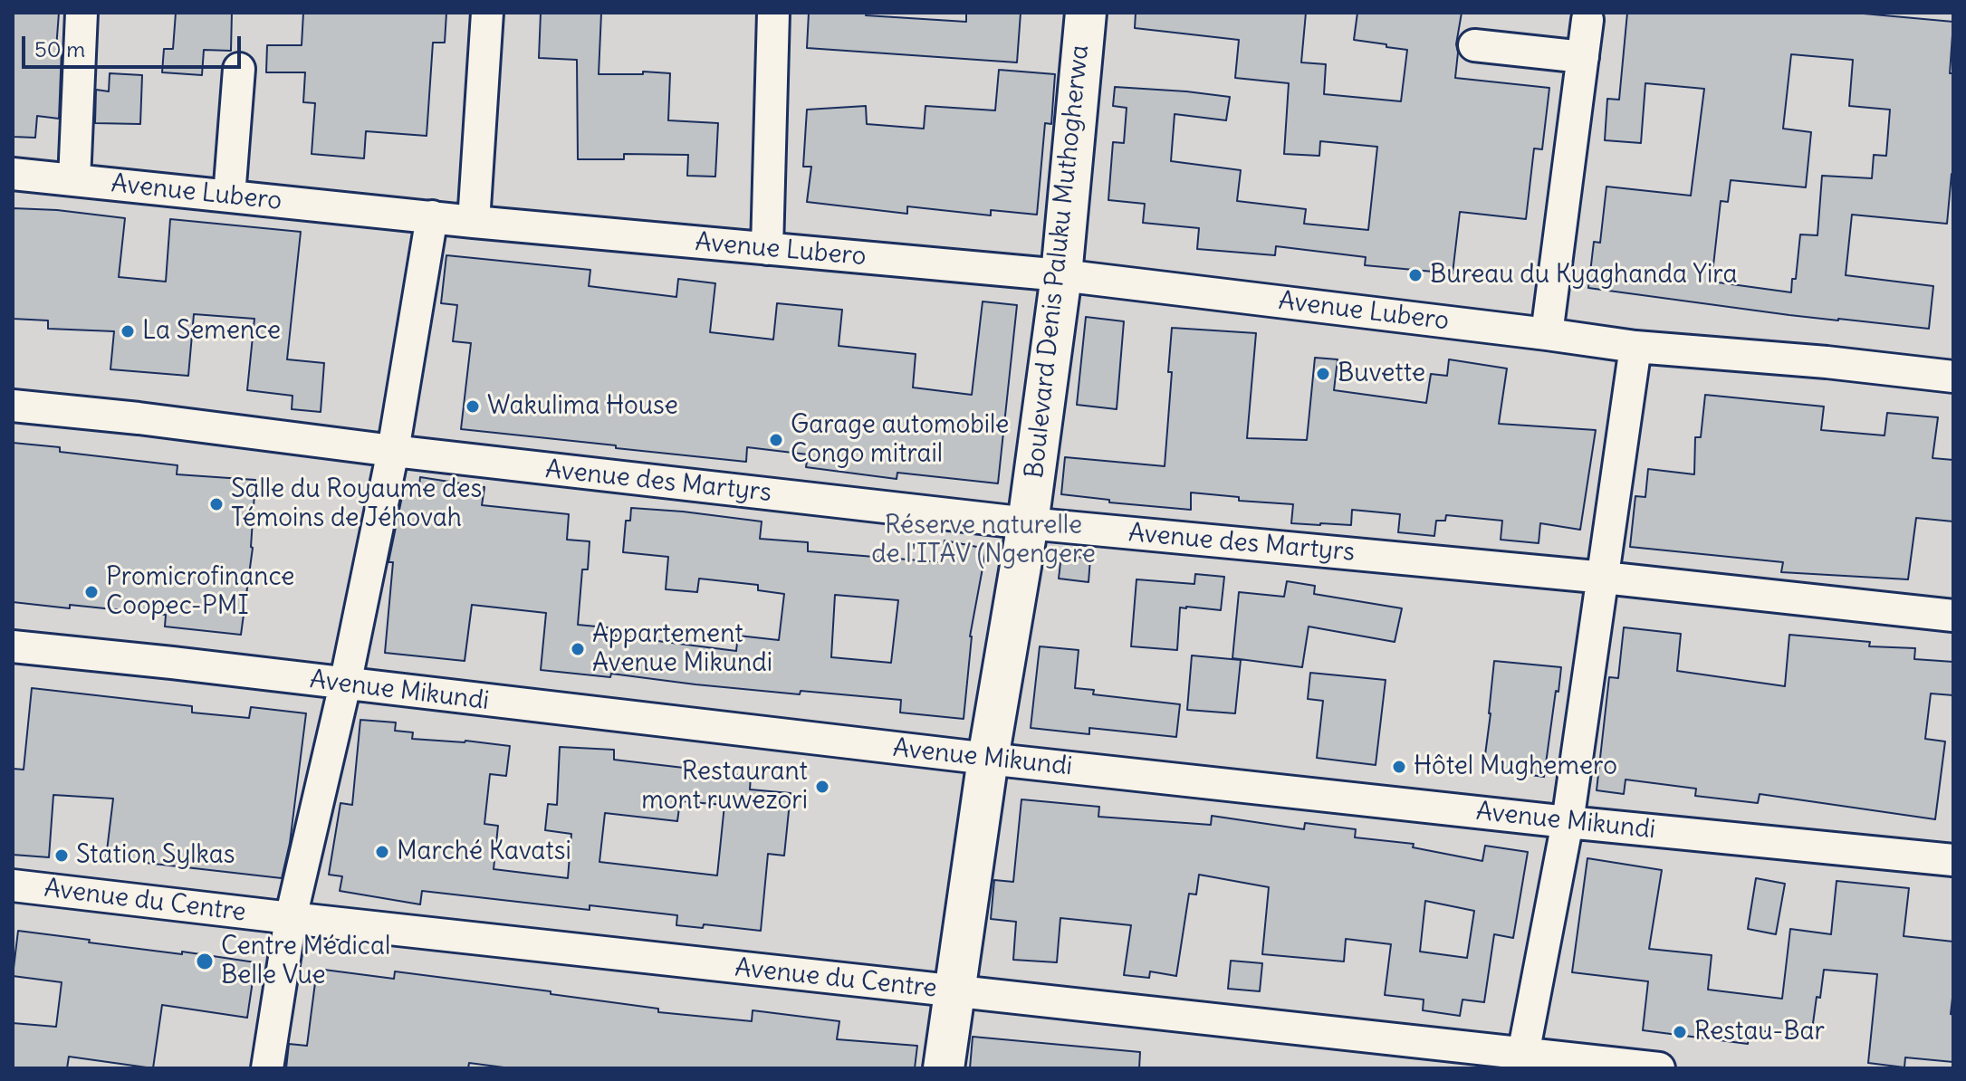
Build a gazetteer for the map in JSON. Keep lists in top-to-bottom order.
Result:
{
  "streets": {
    "street": [
      "Avenue Lubero",
      "Boulevard Denis Paluku Muthogherwa",
      "Avenue des Martyrs",
      "Avenue Mikundi",
      "Avenue du Centre"
    ]
  },
  "crossings": [
    ["Avenue Lubero", "Boulevard Denis Paluku Muthogherwa"],
    ["Boulevard Denis Paluku Muthogherwa", "Avenue des Martyrs"],
    ["Boulevard Denis Paluku Muthogherwa", "Avenue Mikundi"],
    ["Boulevard Denis Paluku Muthogherwa", "Avenue du Centre"]
  ],
  "parks": ["Réserve naturelle de l'ITAV (Ngengere"],
  "places": [
    "Bureau du Kyaghanda Yira",
    "La Semence",
    "Buvette",
    "Wakulima House",
    "Garage automobile Congo mitrail",
    "Salle du Royaume des Témoins de Jéhovah",
    "Promicrofinance Coopec-PMI",
    "Appartement Avenue Mikundi",
    "Hôtel Mughemero",
    "Restaurant mont ruwezori",
    "Marché Kavatsi",
    "Station Sylkas",
    "Centre Médical Belle Vue",
    "Restau-Bar"
  ],
  "scale_bar": "50 m"
}
